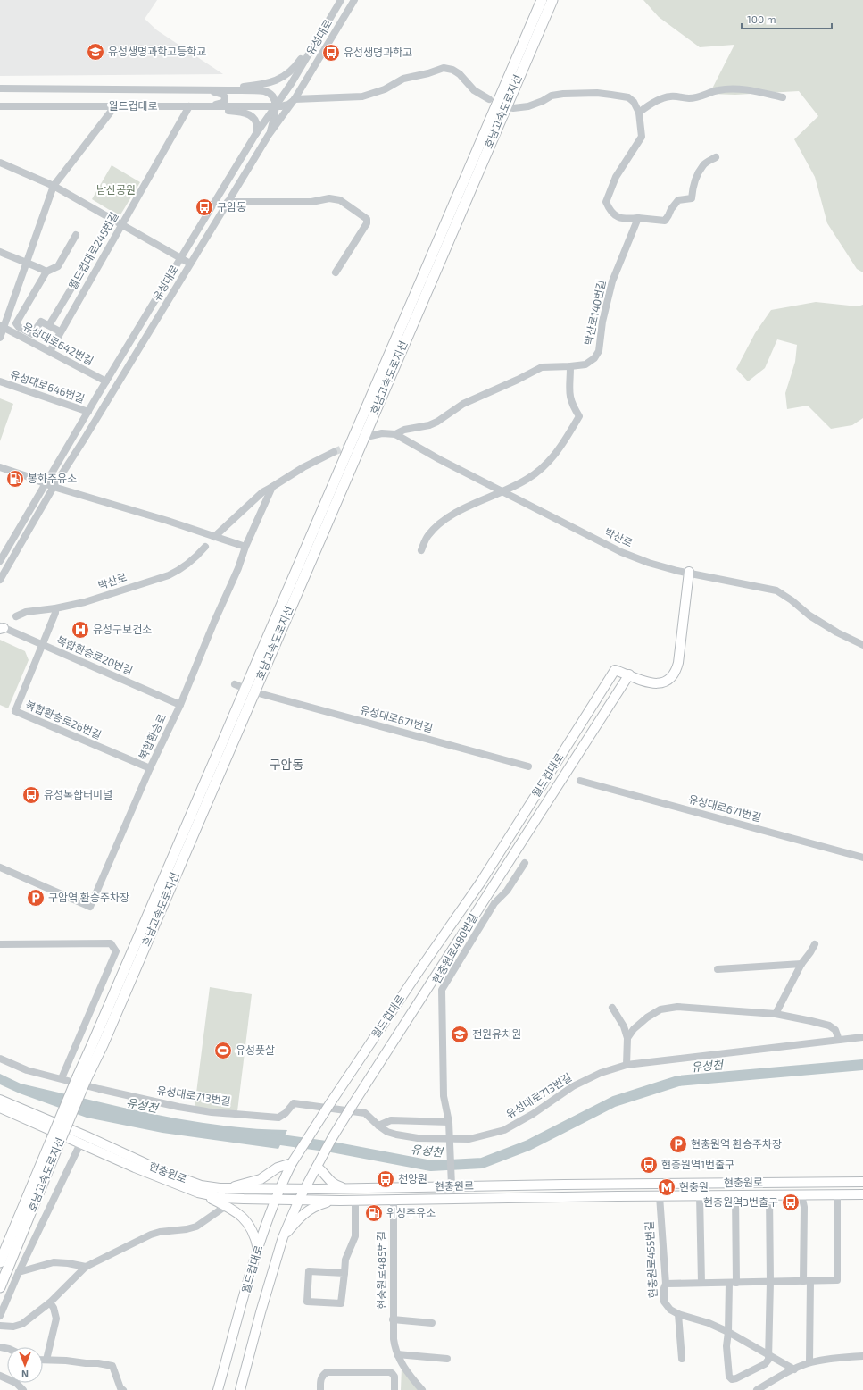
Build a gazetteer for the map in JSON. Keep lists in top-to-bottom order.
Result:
{
  "streets": {
    "highway": ["호남고속도로지선"],
    "main road": ["월드컵대로", "현충원로"],
    "street": [
      "유성대로",
      "월드컵대로245번길",
      "박산로140번길",
      "유성대로642번길",
      "유성대로646번길",
      "박산로",
      "복합환승로20번길",
      "유성대로671번길",
      "복합환승로26번길",
      "복합환승로",
      "현충원로480번길",
      "유성대로713번길",
      "현충원로455번길",
      "현충원로485번길"
    ]
  },
  "crossings": [
    ["유성대로", "월드컵대로"],
    ["유성대로", "유성대로642번길"],
    ["유성대로", "유성대로646번길"],
    ["월드컵대로", "월드컵대로245번길"],
    ["월드컵대로", "현충원로"],
    ["월드컵대로245번길", "유성대로642번길"],
    ["박산로140번길", "박산로"],
    ["복합환승로20번길", "복합환승로26번길"],
    ["복합환승로20번길", "복합환승로"],
    ["복합환승로26번길", "복합환승로"],
    ["현충원로480번길", "유성대로713번길"],
    ["현충원로480번길", "현충원로"],
    ["현충원로", "현충원로455번길"],
    ["현충원로", "현충원로485번길"]
  ],
  "districts": ["구암동"],
  "water": ["유성천"],
  "parks": ["남산공원"],
  "places": {
    "school or university": ["유성생명과학고등학교", "전원유치원"],
    "bus stop": [
      "유성생명과학고",
      "구암동",
      "유성복합터미널",
      "현충원역1번출구",
      "천양원",
      "현충원역3번출구"
    ],
    "fuel station": ["봉화주유소", "위성주유소"],
    "hospital": ["유성구보건소"],
    "parking": ["구암역 환승주차장", "현충원역 환승주차장"],
    "sports": ["유성풋살"],
    "metro station": ["현충원"]
  },
  "scale_bar": "100 m",
  "north": "bottom"
}
